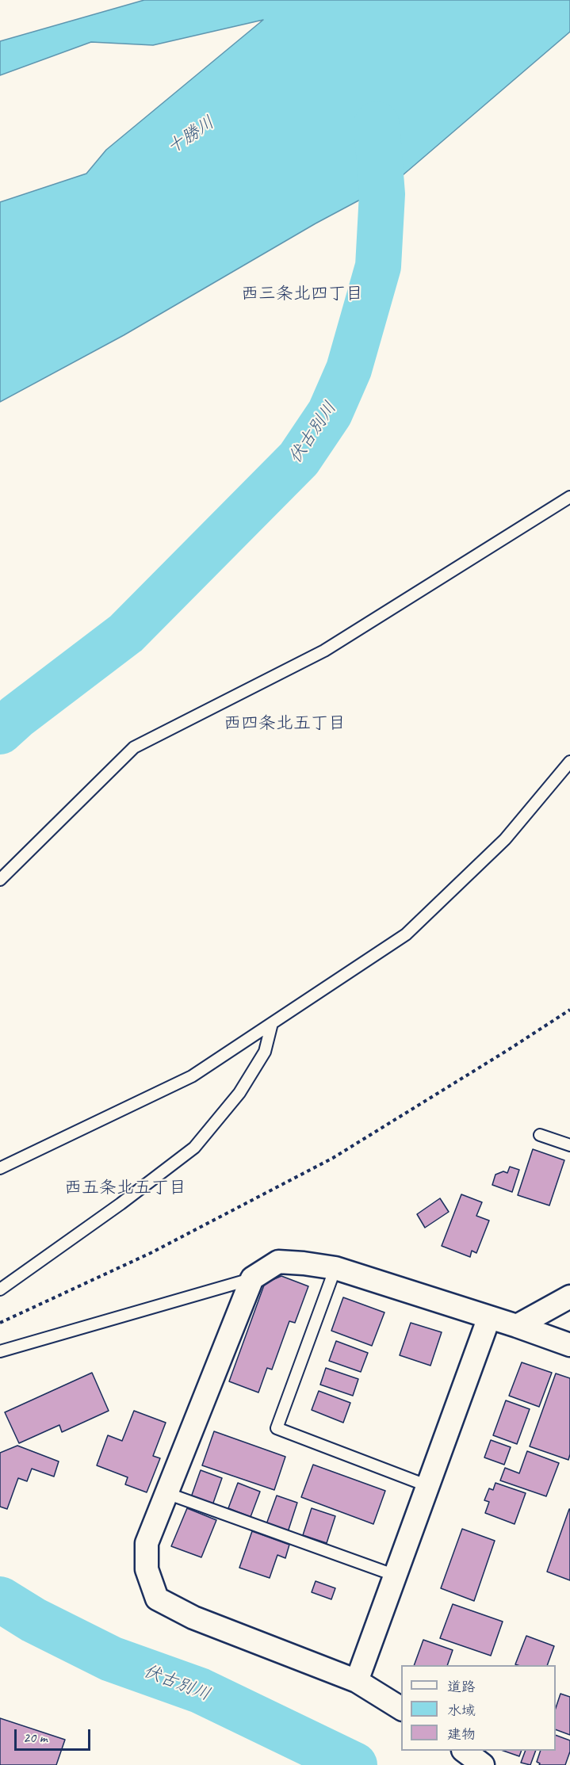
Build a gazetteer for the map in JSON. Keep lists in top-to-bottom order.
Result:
{
  "districts": ["西三条北四丁目", "西四条北五丁目", "西五条北五丁目"],
  "water": ["十勝川", "伏古別川"],
  "legend": ["道路", "水域", "建物"],
  "scale_bar": "20 m"
}
